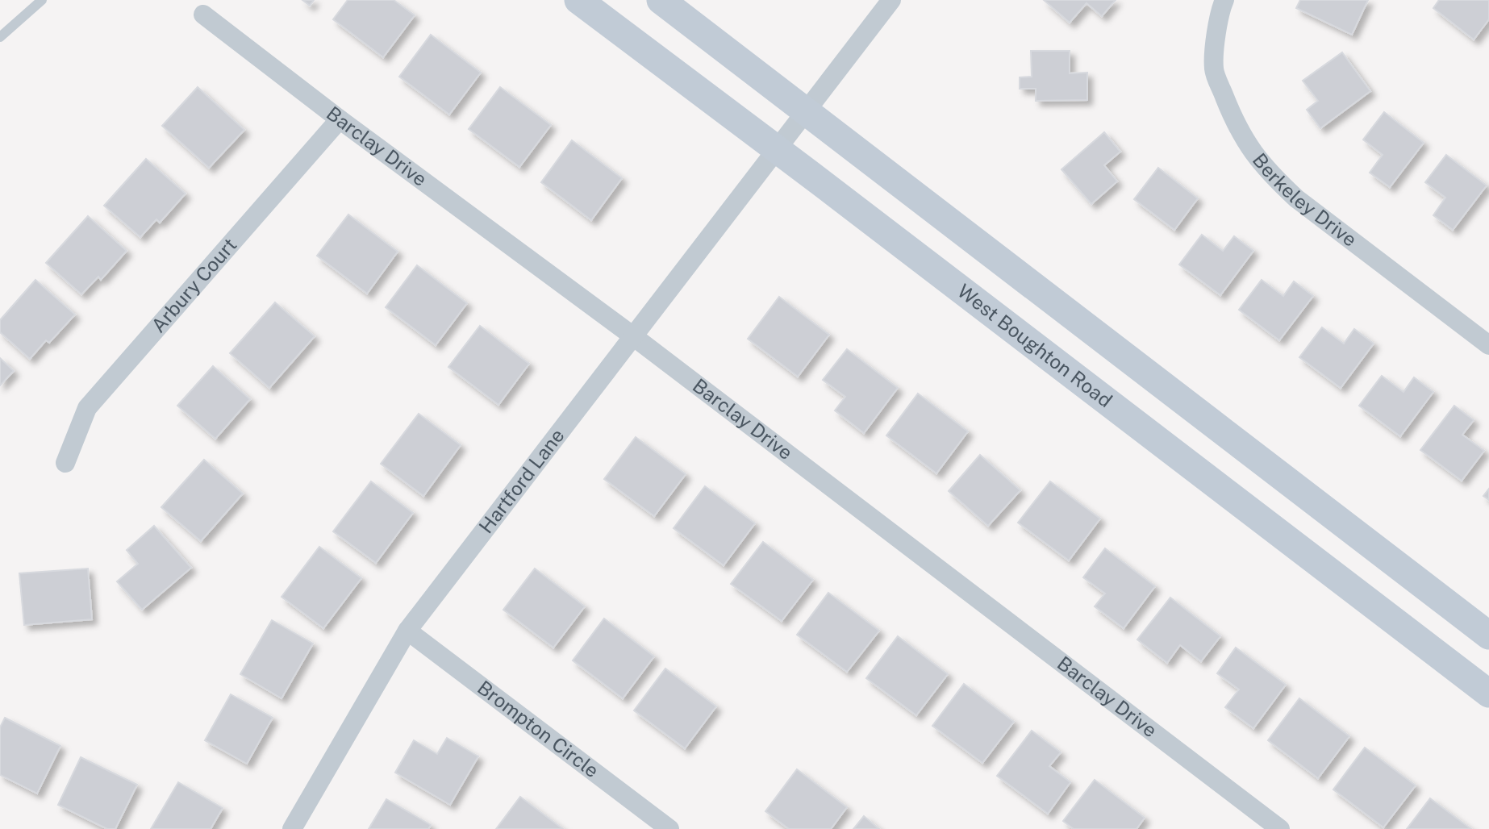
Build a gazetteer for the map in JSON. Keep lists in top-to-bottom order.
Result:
{
  "streets": {
    "main road": ["West Boughton Road"],
    "street": [
      "Barclay Drive",
      "Berkeley Drive",
      "Arbury Court",
      "Hartford Lane",
      "Brompton Circle"
    ]
  },
  "crossings": [
    ["Barclay Drive", "Arbury Court"],
    ["Barclay Drive", "Hartford Lane"],
    ["West Boughton Road", "Hartford Lane"],
    ["Hartford Lane", "Brompton Circle"]
  ]
}
